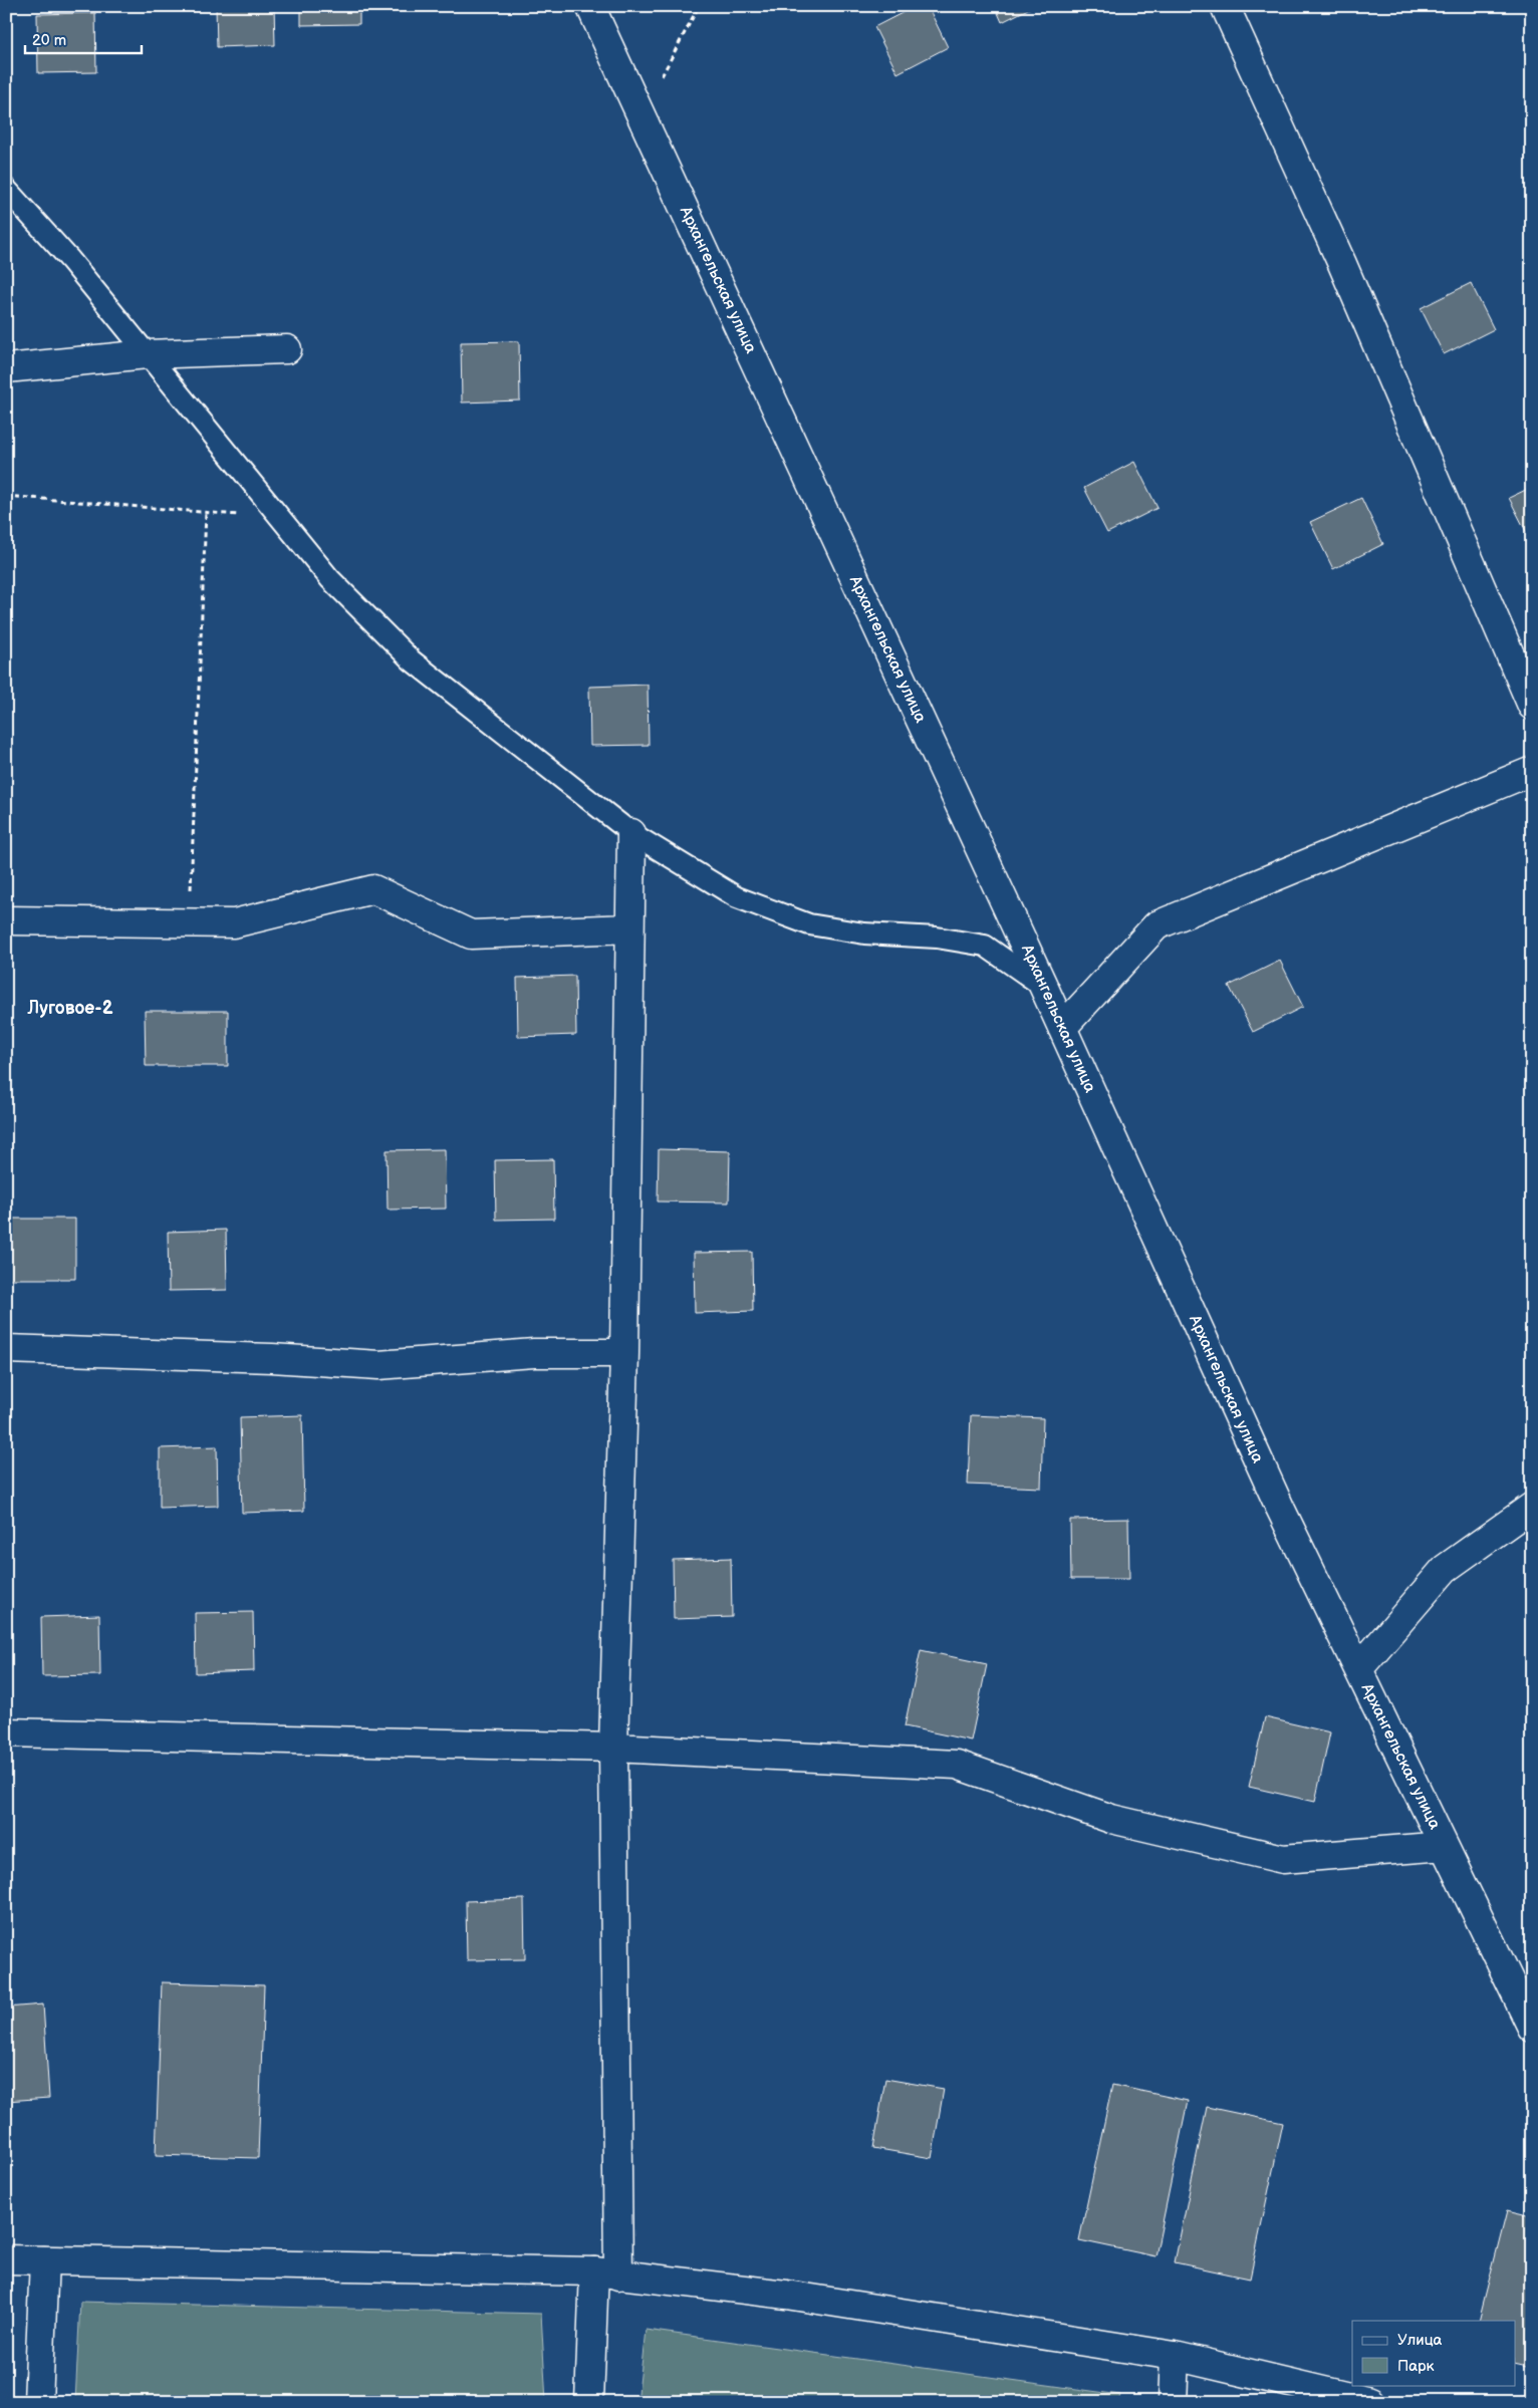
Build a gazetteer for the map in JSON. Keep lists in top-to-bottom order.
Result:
{
  "streets": {
    "street": ["Архангельская улица"]
  },
  "districts": ["Луговое-2"],
  "legend": ["Улица", "Парк"],
  "scale_bar": "20 m"
}
